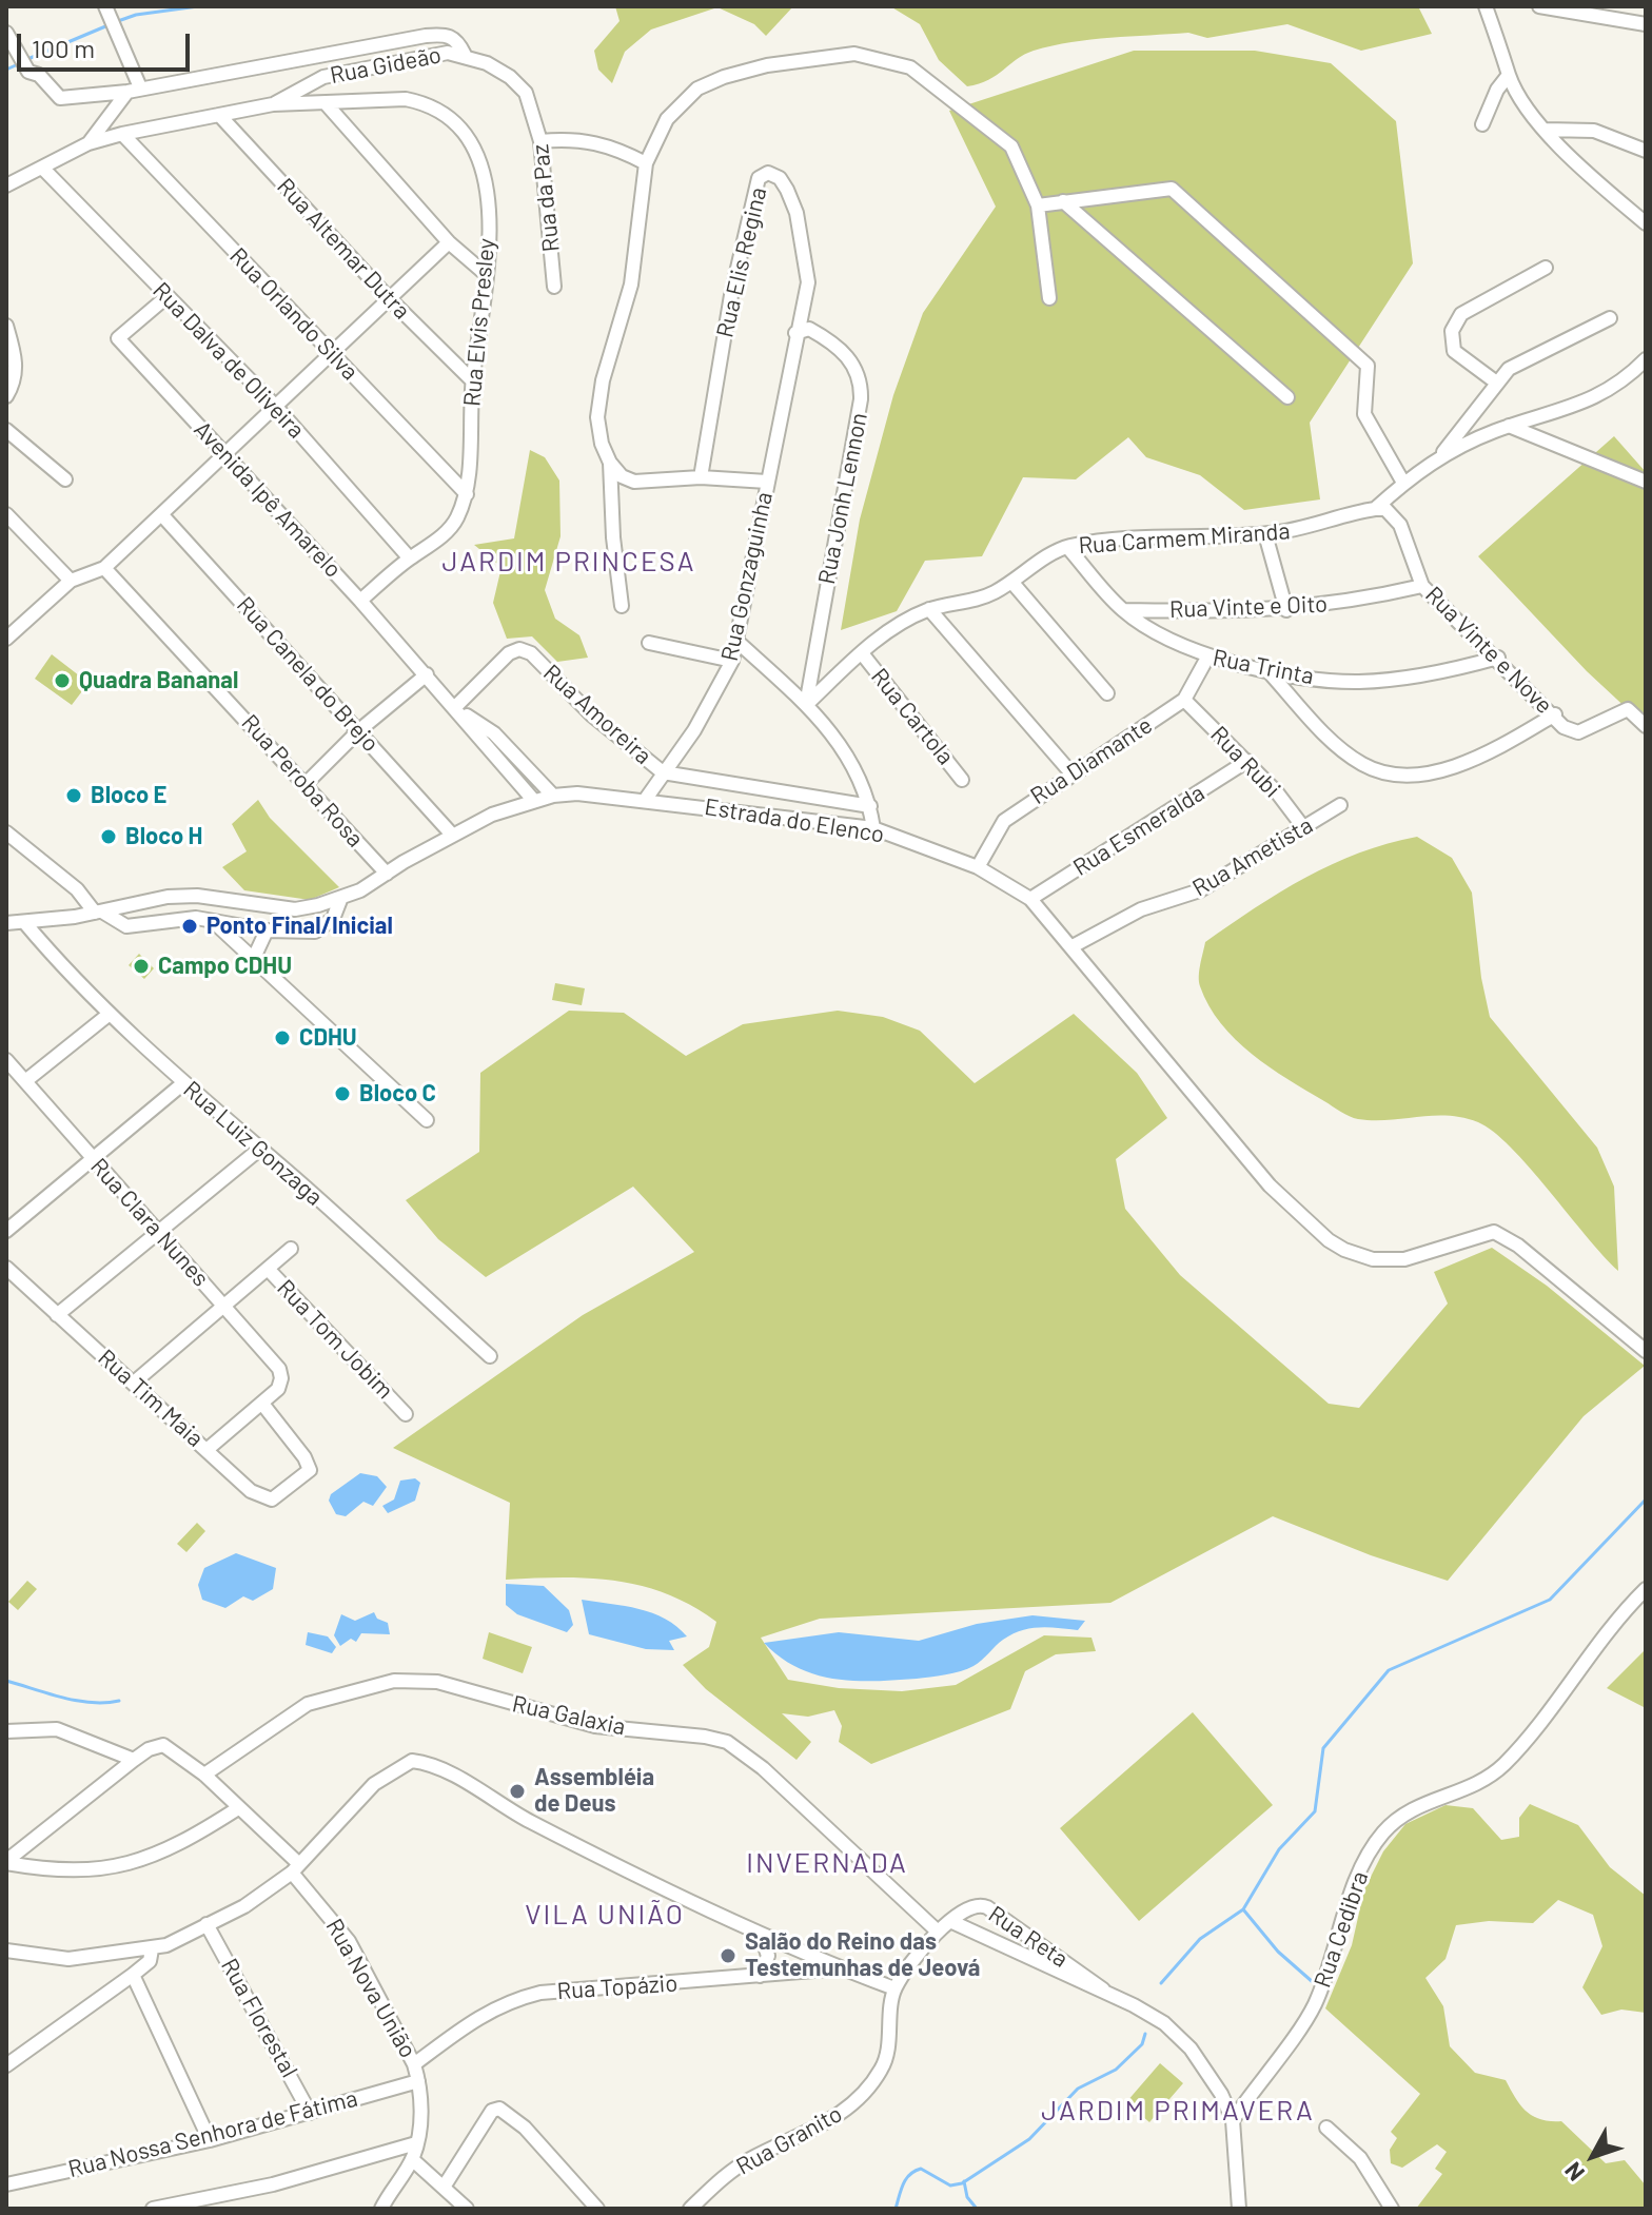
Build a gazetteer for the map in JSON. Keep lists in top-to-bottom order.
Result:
{
  "streets": {
    "street": [
      "Rua Gideão",
      "Rua da Paz",
      "Rua Altemar Dutra",
      "Rua Elis Regina",
      "Rua Orlando Silva",
      "Rua Elvis Presley",
      "Rua Dalva de Oliveira",
      "Rua Jonh Lennon",
      "Avenida Ipê Amarelo",
      "Rua Carmem Miranda",
      "Rua Gonzaguinha",
      "Rua Vinte e Oito",
      "Rua Vinte e Nove",
      "Rua Trinta",
      "Rua Canela do Brejo",
      "Rua Amoreira",
      "Rua Cartola",
      "Rua Diamante",
      "Rua Rubi",
      "Rua Peroba Rosa",
      "Estrada do Elenco",
      "Rua Esmeralda",
      "Rua Ametista",
      "Rua Luiz Gonzaga",
      "Rua Clara Nunes",
      "Rua Tom Jobim",
      "Rua Tim Maia",
      "Rua Galaxia",
      "Rua Cedibra",
      "Rua Reta",
      "Rua Topázio",
      "Rua Nova União",
      "Rua Florestal",
      "Rua Nossa Senhora de Fátima",
      "Rua Granito"
    ]
  },
  "crossings": [
    ["Rua Gideão", "Rua da Paz"],
    ["Rua Gideão", "Rua Elvis Presley"],
    ["Rua Altemar Dutra", "Rua Elvis Presley"],
    ["Rua Elis Regina", "Rua Jonh Lennon"],
    ["Rua Elis Regina", "Rua Gonzaguinha"],
    ["Rua Orlando Silva", "Rua Elvis Presley"],
    ["Rua Elvis Presley", "Rua Dalva de Oliveira"],
    ["Rua Elvis Presley", "Avenida Ipê Amarelo"],
    ["Rua Dalva de Oliveira", "Avenida Ipê Amarelo"],
    ["Rua Jonh Lennon", "Rua Carmem Miranda"],
    ["Rua Jonh Lennon", "Rua Gonzaguinha"],
    ["Avenida Ipê Amarelo", "Rua Amoreira"],
    ["Avenida Ipê Amarelo", "Estrada do Elenco"],
    ["Rua Carmem Miranda", "Rua Vinte e Nove"],
    ["Rua Carmem Miranda", "Rua Trinta"],
    ["Rua Carmem Miranda", "Rua Cartola"],
    ["Rua Gonzaguinha", "Rua Amoreira"],
    ["Rua Gonzaguinha", "Estrada do Elenco"],
    ["Rua Vinte e Oito", "Rua Vinte e Nove"],
    ["Rua Vinte e Oito", "Rua Trinta"],
    ["Rua Vinte e Nove", "Rua Trinta"],
    ["Rua Trinta", "Rua Diamante"],
    ["Rua Canela do Brejo", "Estrada do Elenco"],
    ["Rua Diamante", "Rua Rubi"],
    ["Rua Diamante", "Estrada do Elenco"],
    ["Rua Rubi", "Rua Esmeralda"],
    ["Rua Rubi", "Rua Ametista"],
    ["Rua Peroba Rosa", "Estrada do Elenco"],
    ["Estrada do Elenco", "Rua Esmeralda"],
    ["Estrada do Elenco", "Rua Ametista"],
    ["Estrada do Elenco", "Rua Luiz Gonzaga"],
    ["Rua Clara Nunes", "Rua Tom Jobim"],
    ["Rua Clara Nunes", "Rua Tim Maia"],
    ["Rua Tom Jobim", "Rua Tim Maia"],
    ["Rua Galaxia", "Rua Reta"],
    ["Rua Galaxia", "Rua Nova União"],
    ["Rua Galaxia", "Rua Granito"],
    ["Rua Cedibra", "Rua Reta"],
    ["Rua Reta", "Rua Granito"],
    ["Rua Topázio", "Rua Nova União"],
    ["Rua Nova União", "Rua Nossa Senhora de Fátima"],
    ["Rua Florestal", "Rua Nossa Senhora de Fátima"]
  ],
  "districts": [
    "JARDIM PRINCESA",
    "INVERNADA",
    "VILA UNIÃO",
    "JARDIM PRIMAVERA"
  ],
  "places": [
    "Quadra Bananal",
    "Bloco E",
    "Bloco H",
    "Ponto Final/Inicial",
    "Campo CDHU",
    "CDHU",
    "Bloco C",
    "Assembléia de Deus",
    "Salão do Reino das Testemunhas de Jeová"
  ],
  "scale_bar": "100 m",
  "north": "bottom left"
}
